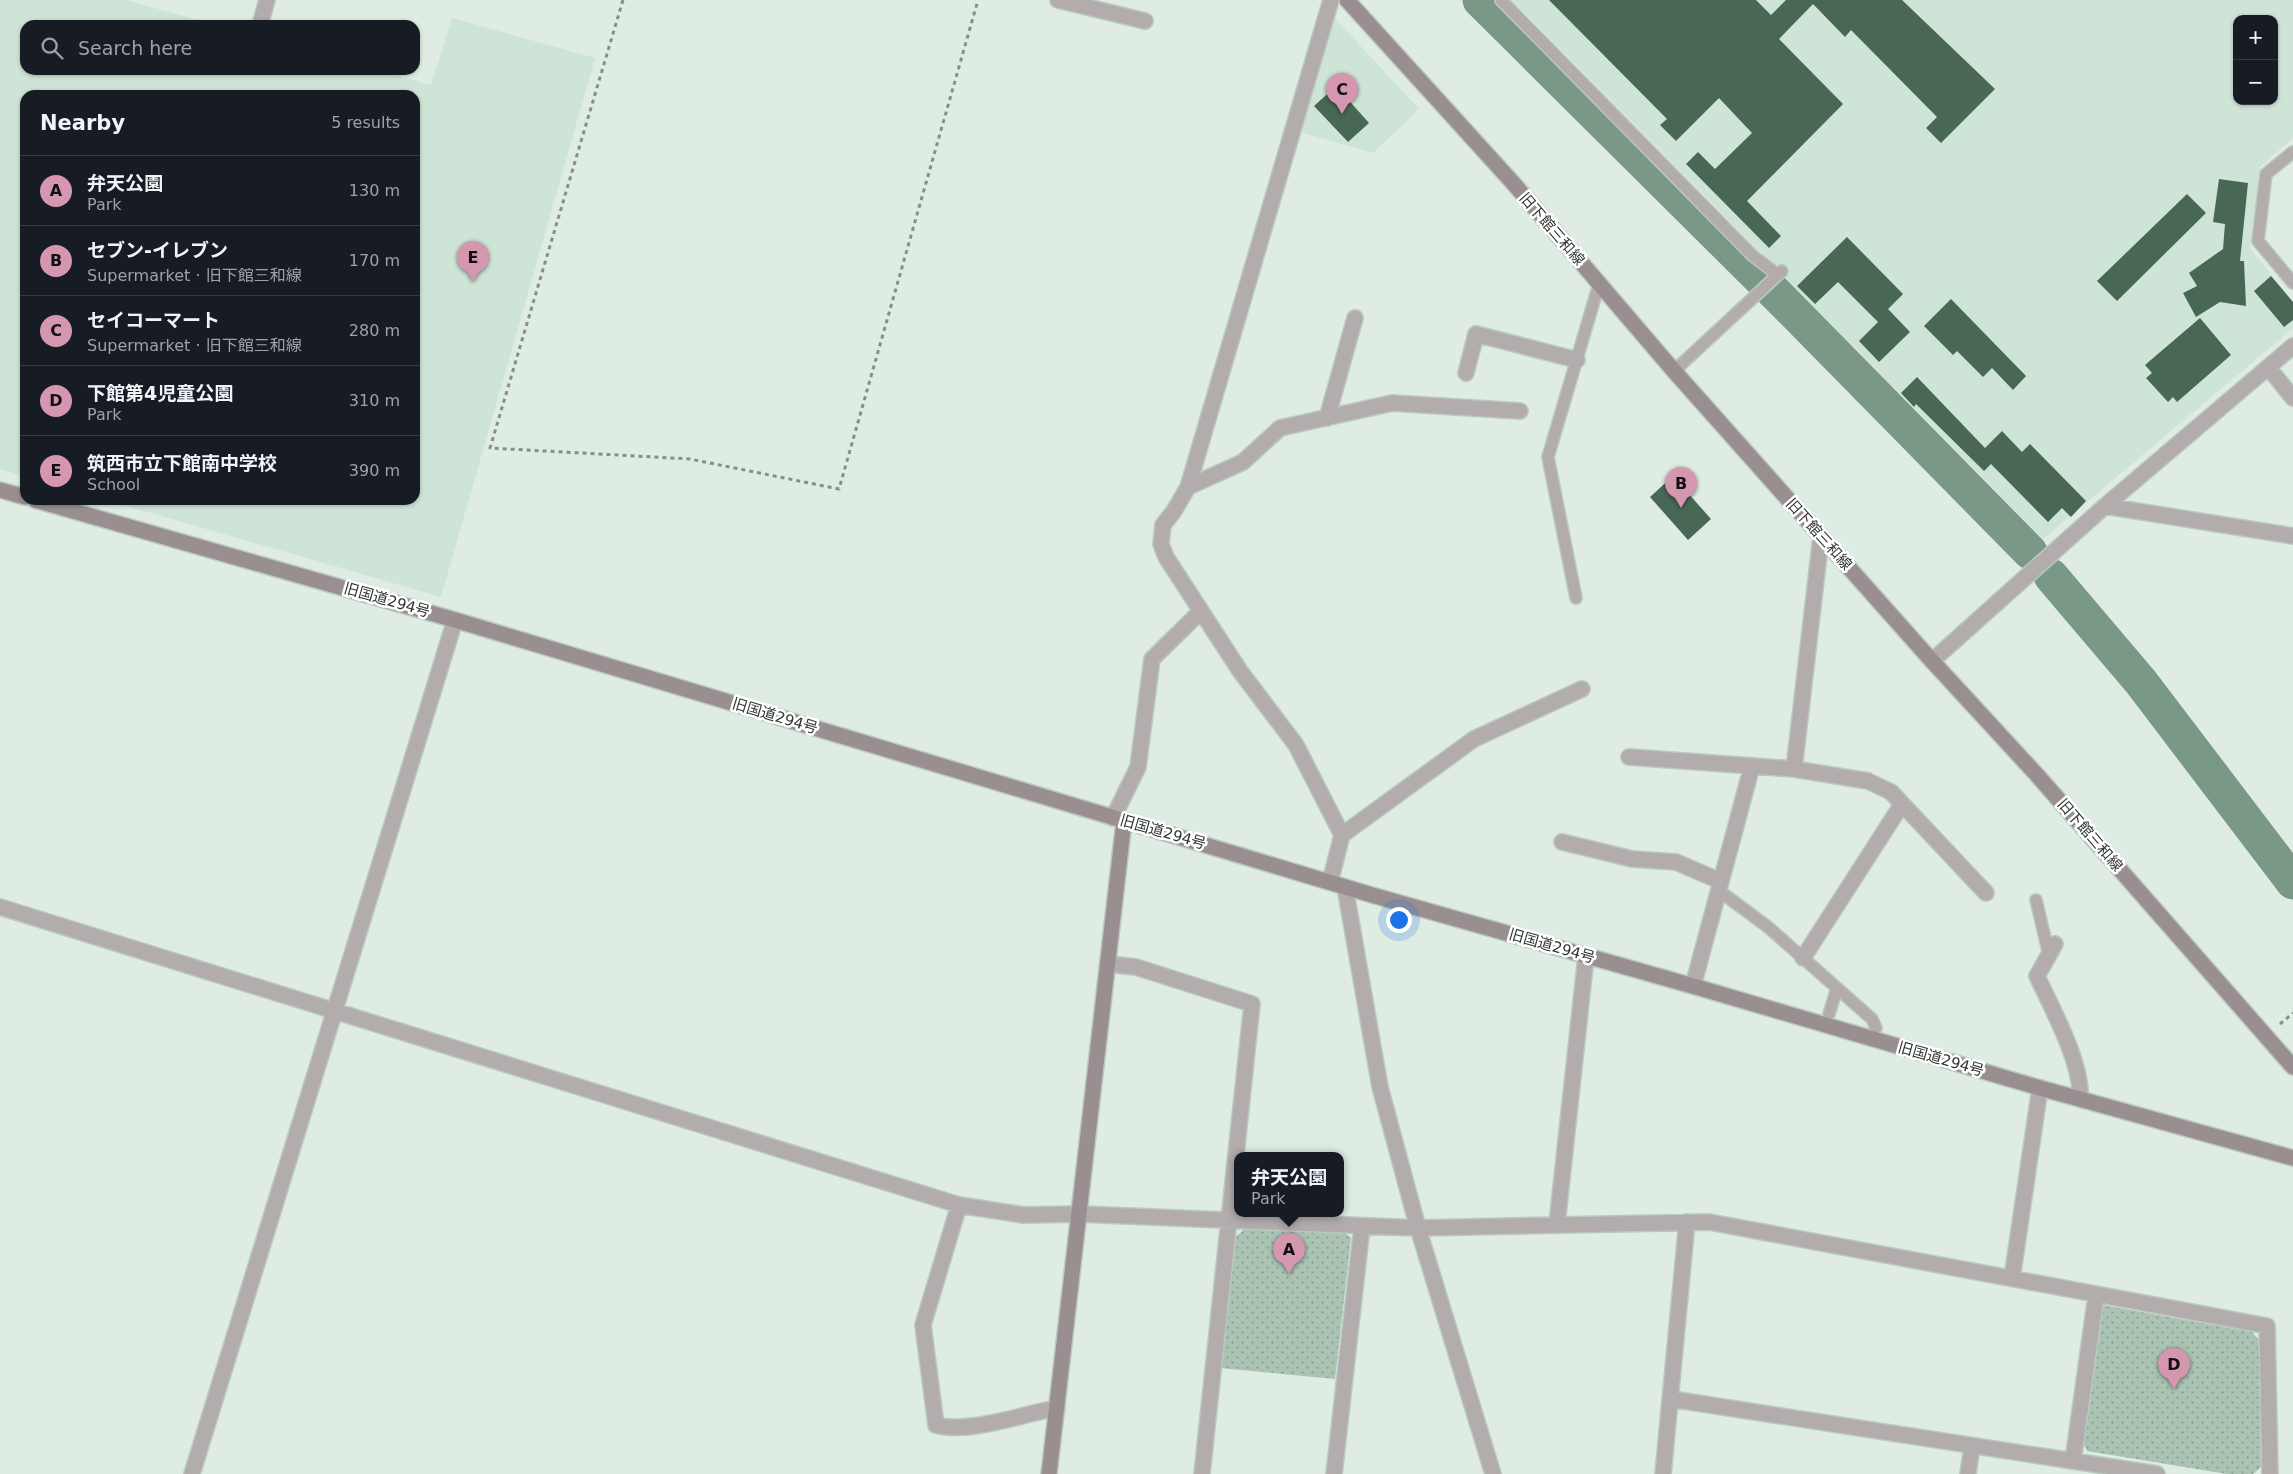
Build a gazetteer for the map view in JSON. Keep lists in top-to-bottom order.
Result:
{
  "streets": {
    "street": ["旧下館三和線", "旧国道294号"]
  },
  "page": {
    "map_buttons": ["+", "−"],
    "search": "Search here",
    "pins": [
      "C",
      "E",
      "B",
      "A",
      "D"
    ],
    "heading": ["Nearby", "5 results"],
    "list": [
      {
        "mark": "A",
        "name": "弁天公園",
        "note": "Park",
        "value": "130 m"
      },
      {
        "mark": "B",
        "name": "セブン-イレブン",
        "note": "Supermarket · 旧下館三和線",
        "value": "170 m"
      },
      {
        "mark": "C",
        "name": "セイコーマート",
        "note": "Supermarket · 旧下館三和線",
        "value": "280 m"
      },
      {
        "mark": "D",
        "name": "下館第4児童公園",
        "note": "Park",
        "value": "310 m"
      },
      {
        "mark": "E",
        "name": "筑西市立下館南中学校",
        "note": "School",
        "value": "390 m"
      }
    ],
    "popup": ["弁天公園", "Park"]
  }
}
